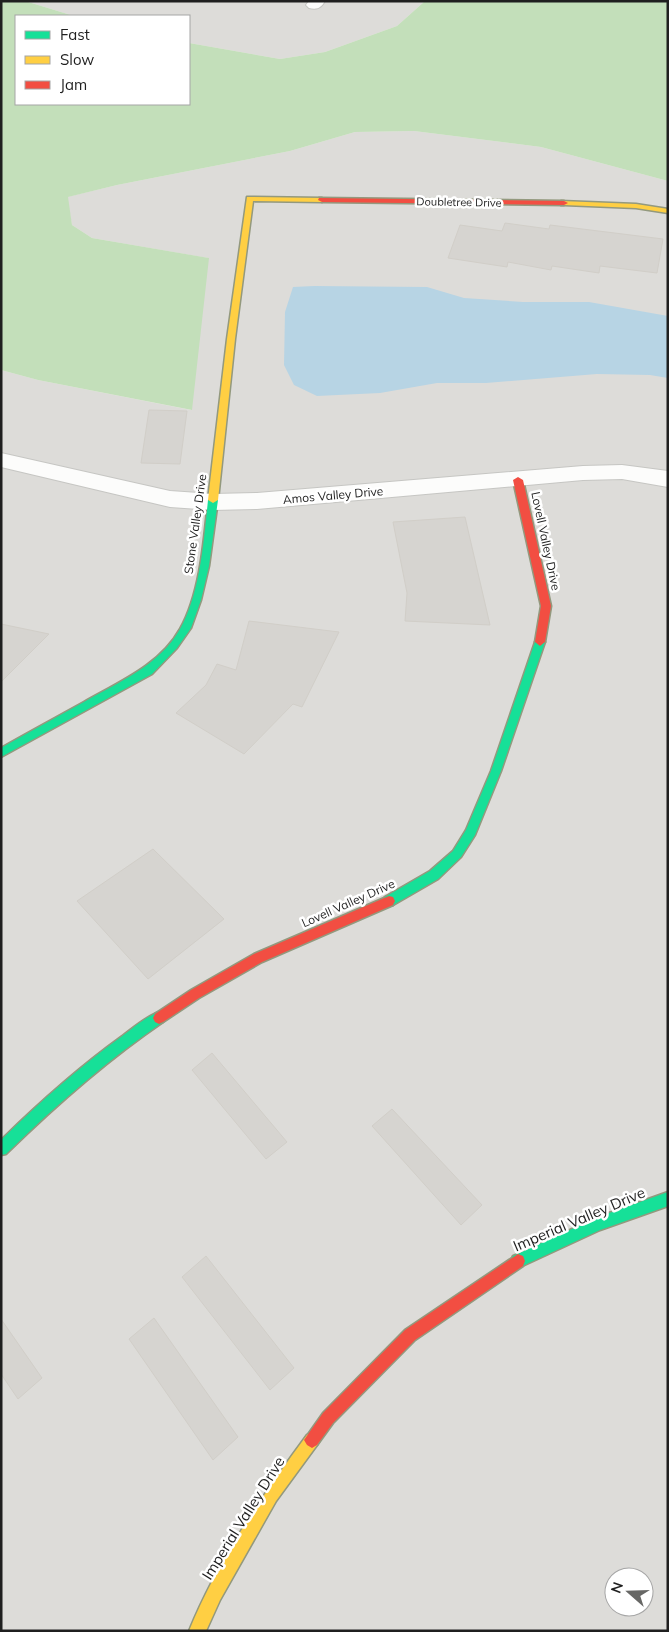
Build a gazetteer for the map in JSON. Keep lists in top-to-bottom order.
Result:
{
  "streets": {
    "street": [
      "Doubletree Drive",
      "Amos Valley Drive",
      "Stone Valley Drive",
      "Lovell Valley Drive",
      "Imperial Valley Drive"
    ]
  },
  "crossings": [
    ["Doubletree Drive", "Stone Valley Drive"],
    ["Amos Valley Drive", "Stone Valley Drive"],
    ["Amos Valley Drive", "Lovell Valley Drive"]
  ],
  "legend": ["Fast", "Slow", "Jam"],
  "north": "left"
}
